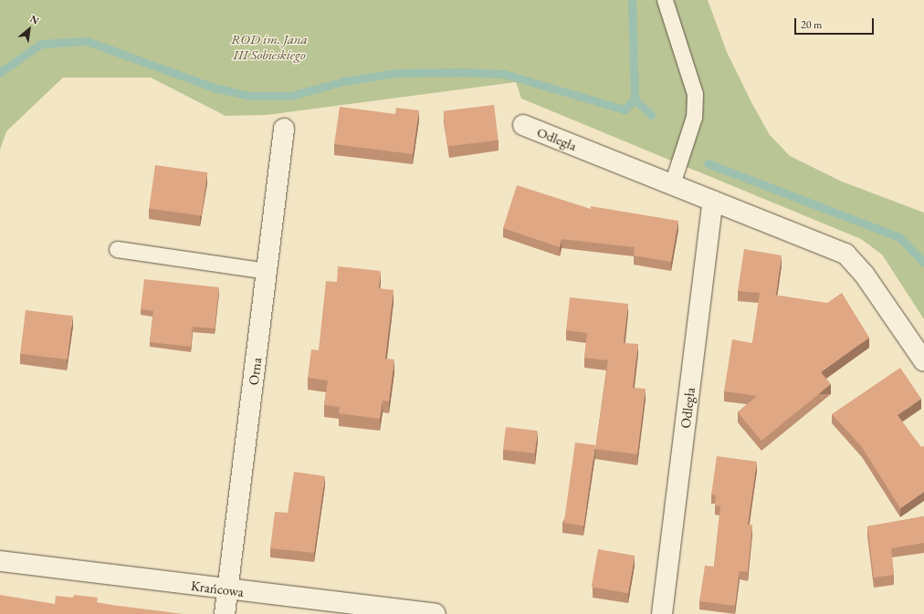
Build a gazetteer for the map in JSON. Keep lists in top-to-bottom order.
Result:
{
  "streets": {
    "street": ["Odległa", "Orna", "Krańcowa"]
  },
  "crossings": [
    ["Orna", "Krańcowa"]
  ],
  "parks": ["ROD im. Jana III Sobieskiego"],
  "scale_bar": "20 m",
  "north": "top right"
}
